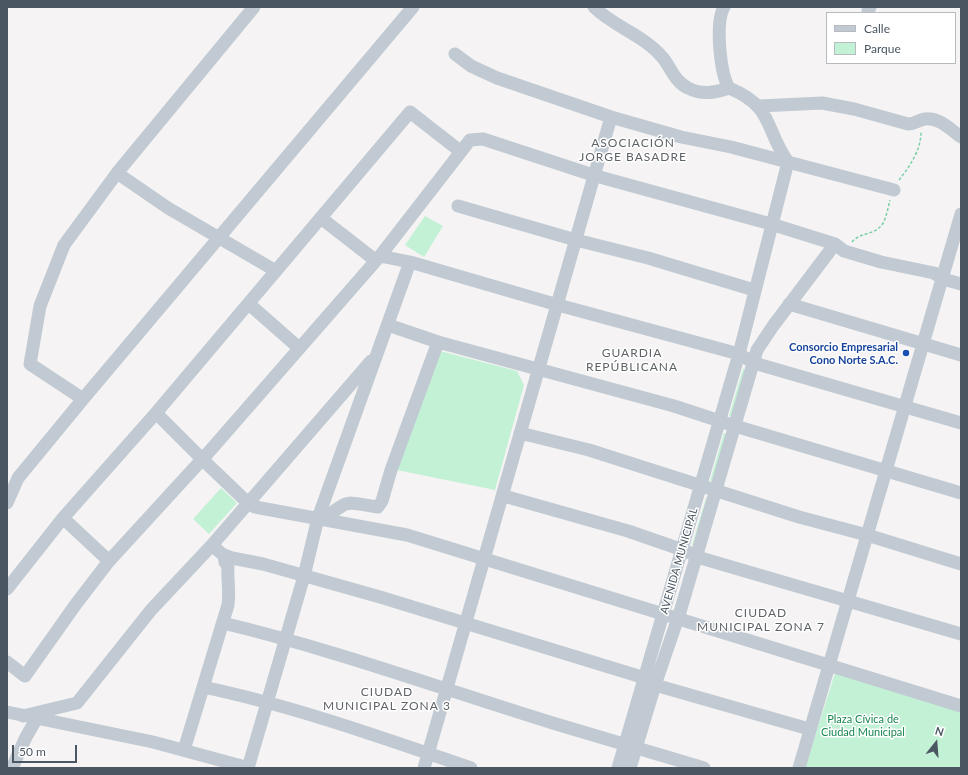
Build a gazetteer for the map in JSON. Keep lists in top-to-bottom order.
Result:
{
  "streets": {
    "street": ["AVENIDA MUNICIPAL"]
  },
  "districts": [
    "ASOCIACIÓN JORGE BASADRE",
    "GUARDIA REPÚBLICANA",
    "CIUDAD MUNICIPAL ZONA 7",
    "CIUDAD MUNICIPAL ZONA 3"
  ],
  "parks": ["Plaza Cívica de Ciudad Municipal"],
  "places": ["Consorcio Empresarial Cono Norte S.A.C."],
  "legend": ["Calle", "Parque"],
  "scale_bar": "50 m",
  "north": "top"
}
